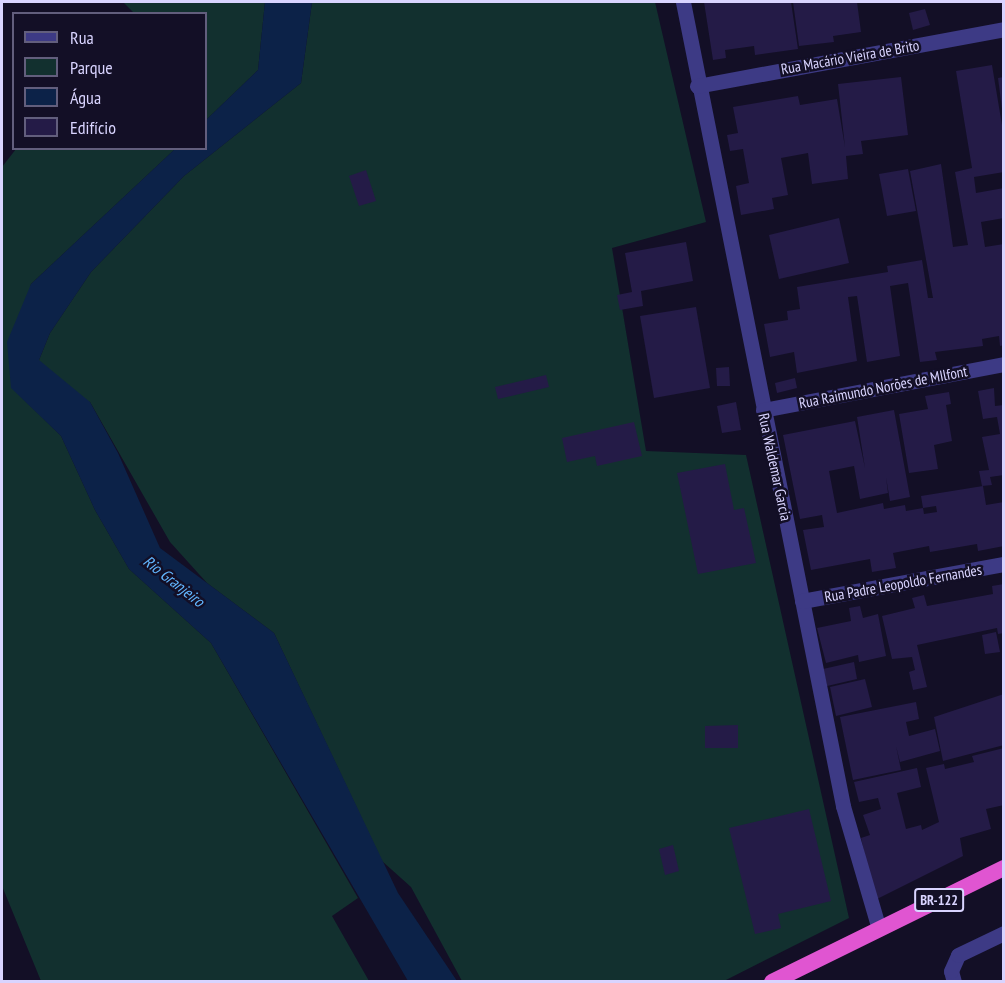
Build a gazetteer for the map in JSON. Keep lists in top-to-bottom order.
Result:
{
  "streets": {
    "highway": ["BR-122"],
    "street": [
      "Rua Macário Vieira de Brito",
      "Rua Raimundo Norões de MIlfont",
      "Rua Waldemar Garcia",
      "Rua Padre Leopoldo Fernandes"
    ]
  },
  "crossings": [
    ["Rua Macário Vieira de Brito", "Rua Waldemar Garcia"],
    ["Rua Raimundo Norões de MIlfont", "Rua Waldemar Garcia"],
    ["Rua Waldemar Garcia", "Rua Padre Leopoldo Fernandes"],
    ["Rua Waldemar Garcia", "BR-122"]
  ],
  "water": ["Rio Granjeiro"],
  "legend": [
    "Rua",
    "Parque",
    "Água",
    "Edifício"
  ]
}
